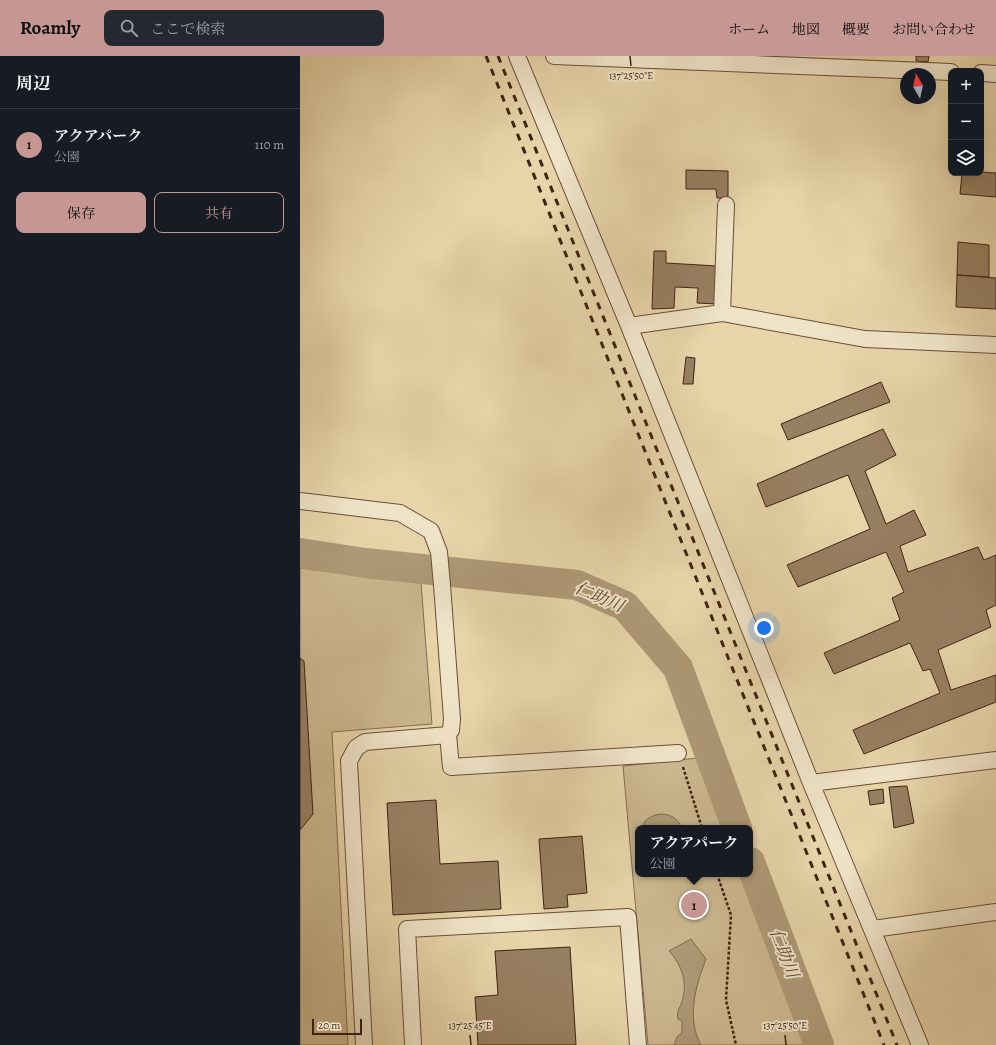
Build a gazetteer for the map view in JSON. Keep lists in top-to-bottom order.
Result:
{
  "water": ["仁助川"],
  "scale_bar": "20 m",
  "north": "top",
  "page": {
    "header": "Roamly",
    "search": "ここで検索",
    "nav": [
      "ホーム",
      "地図",
      "概要",
      "お問い合わせ"
    ],
    "heading": "周辺",
    "map_buttons": ["+", "−"],
    "list": [
      {
        "mark": "1",
        "name": "アクアパーク",
        "note": "公園",
        "value": "110 m"
      }
    ],
    "buttons": ["保存", "共有"],
    "popup": ["アクアパーク", "公園"],
    "pins": "1",
    "scale": "20 m"
  },
  "coordinates": ["137°25'50\"E", "137°25'45\"E"]
}
